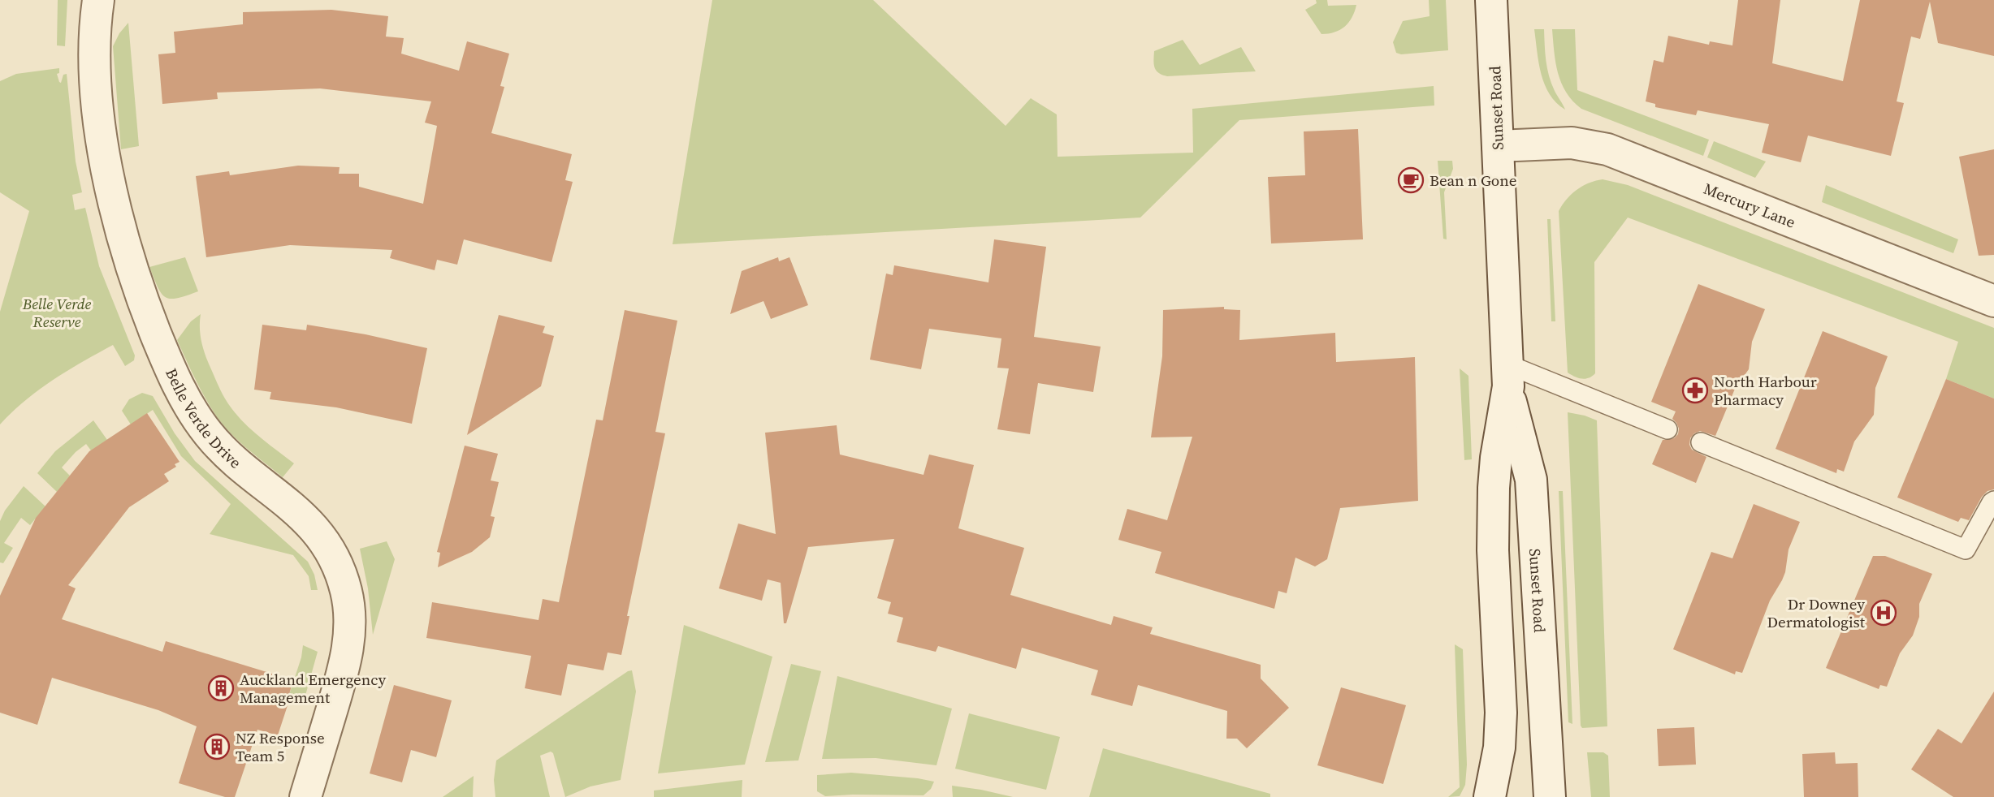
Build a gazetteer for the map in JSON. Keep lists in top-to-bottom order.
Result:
{
  "streets": {
    "street": ["Sunset Road", "Mercury Lane", "Belle Verde Drive"]
  },
  "crossings": [
    ["Sunset Road", "Mercury Lane"]
  ],
  "parks": ["Belle Verde Reserve"],
  "places": {
    "cafe": ["Bean n Gone"],
    "pharmacy": ["North Harbour Pharmacy"],
    "hospital": ["Dr Downey Dermatologist"],
    "building": ["Auckland Emergency Management", "NZ Response Team 5"]
  }
}
